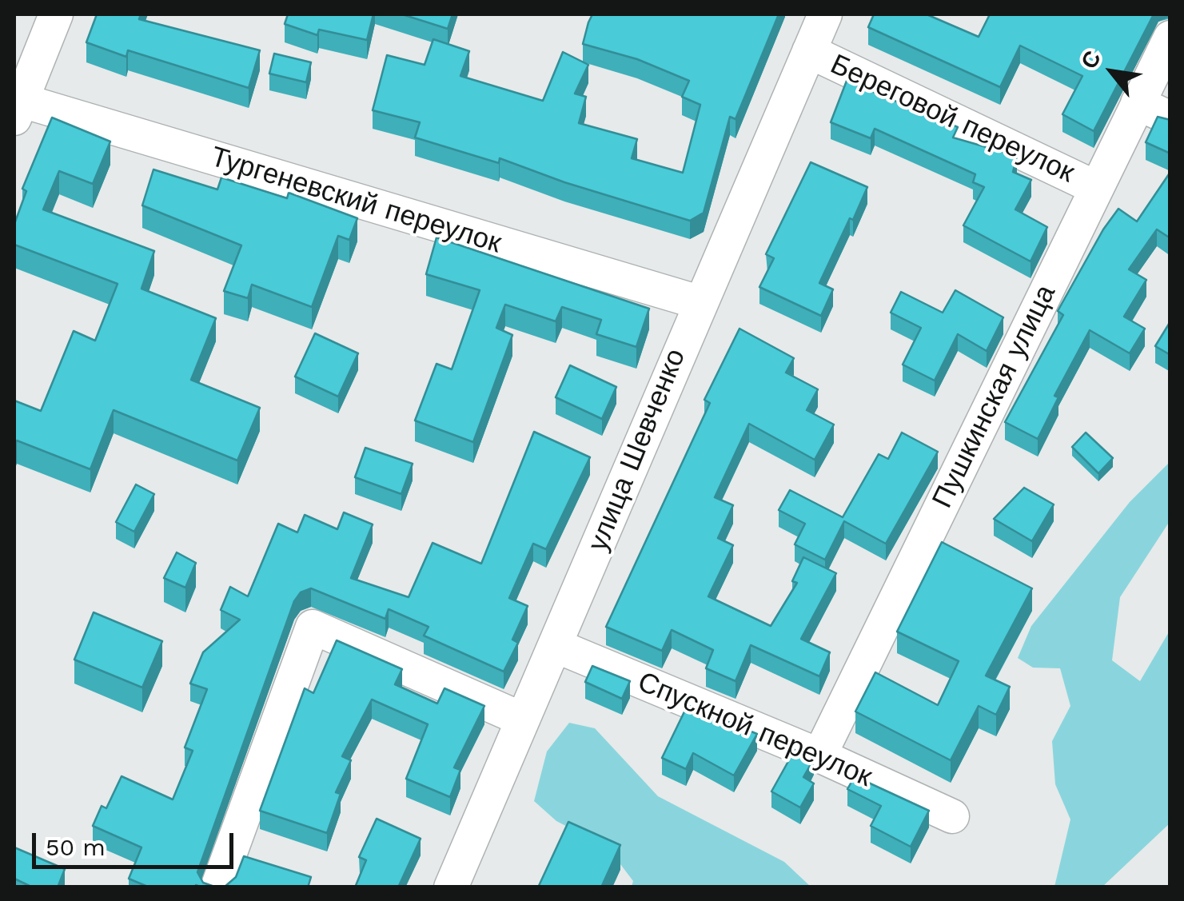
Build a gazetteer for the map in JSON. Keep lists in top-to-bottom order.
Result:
{
  "streets": {
    "street": [
      "Береговой переулок",
      "Тургеневский переулок",
      "Пушкинская улица",
      "улица Шевченко",
      "Спускной переулок"
    ]
  },
  "crossings": [
    ["Береговой переулок", "Пушкинская улица"],
    ["Береговой переулок", "улица Шевченко"],
    ["Тургеневский переулок", "улица Шевченко"],
    ["Пушкинская улица", "Спускной переулок"],
    ["улица Шевченко", "Спускной переулок"]
  ],
  "scale_bar": "50 m",
  "north": "top left"
}
